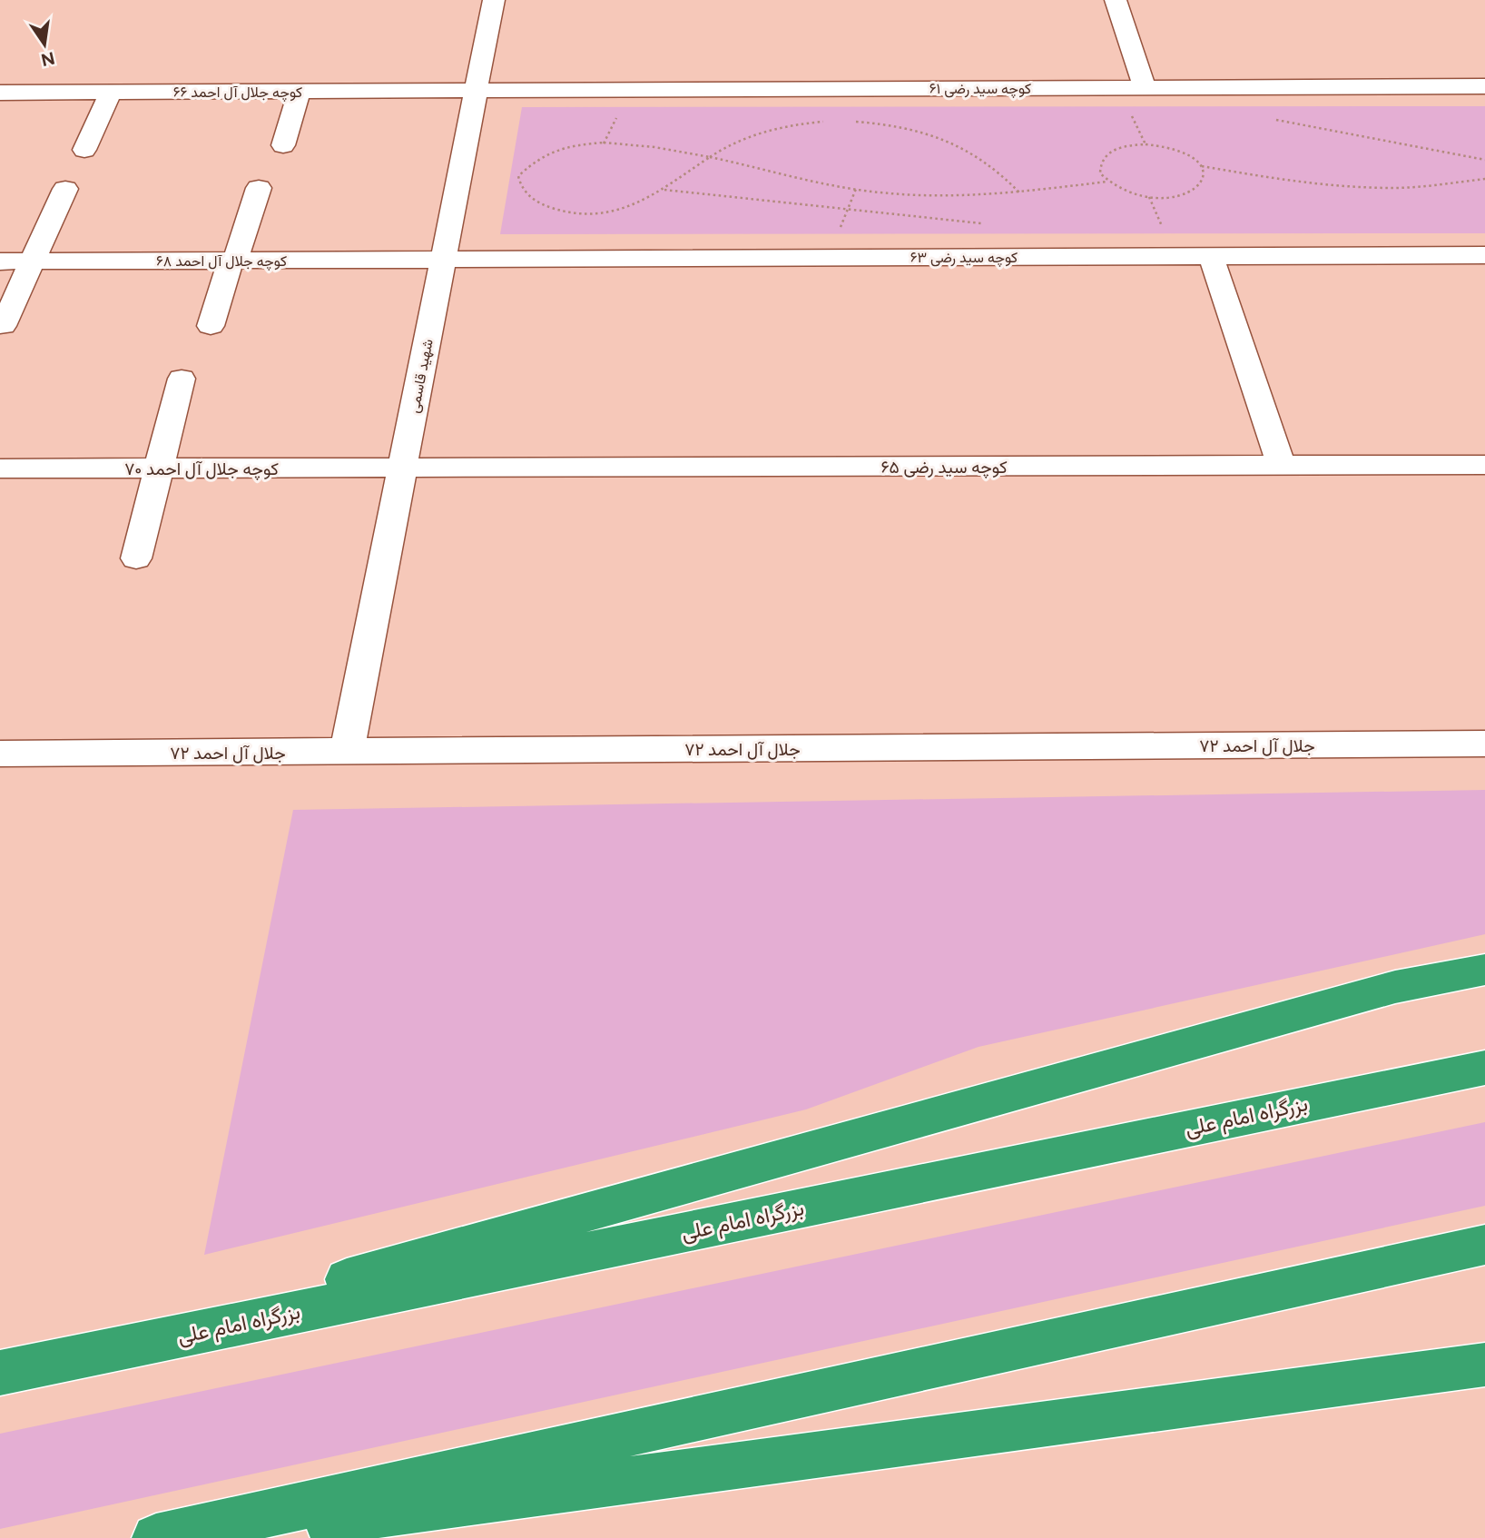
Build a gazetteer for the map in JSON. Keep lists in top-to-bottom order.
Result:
{
  "streets": {
    "highway": ["بزرگراه امام علی"],
    "street": [
      "کوچه سید رضی ۶۱",
      "کوچه جلال آل احمد ۶۶",
      "کوچه سید رضی ۶۳",
      "کوچه جلال آل احمد ۶۸",
      "شهید قاسمی",
      "کوچه سید رضی ۶۵",
      "کوچه جلال آل احمد ۷۰",
      "جلال آل احمد ۷۲"
    ]
  },
  "crossings": [
    ["کوچه سید رضی ۶۱", "کوچه جلال آل احمد ۶۶"],
    ["کوچه سید رضی ۶۱", "شهید قاسمی"],
    ["کوچه جلال آل احمد ۶۶", "شهید قاسمی"],
    ["کوچه سید رضی ۶۳", "کوچه جلال آل احمد ۶۸"],
    ["کوچه سید رضی ۶۳", "شهید قاسمی"],
    ["کوچه جلال آل احمد ۶۸", "شهید قاسمی"],
    ["شهید قاسمی", "کوچه سید رضی ۶۵"],
    ["شهید قاسمی", "کوچه جلال آل احمد ۷۰"],
    ["شهید قاسمی", "جلال آل احمد ۷۲"],
    ["کوچه سید رضی ۶۵", "کوچه جلال آل احمد ۷۰"]
  ],
  "north": "bottom"
}
